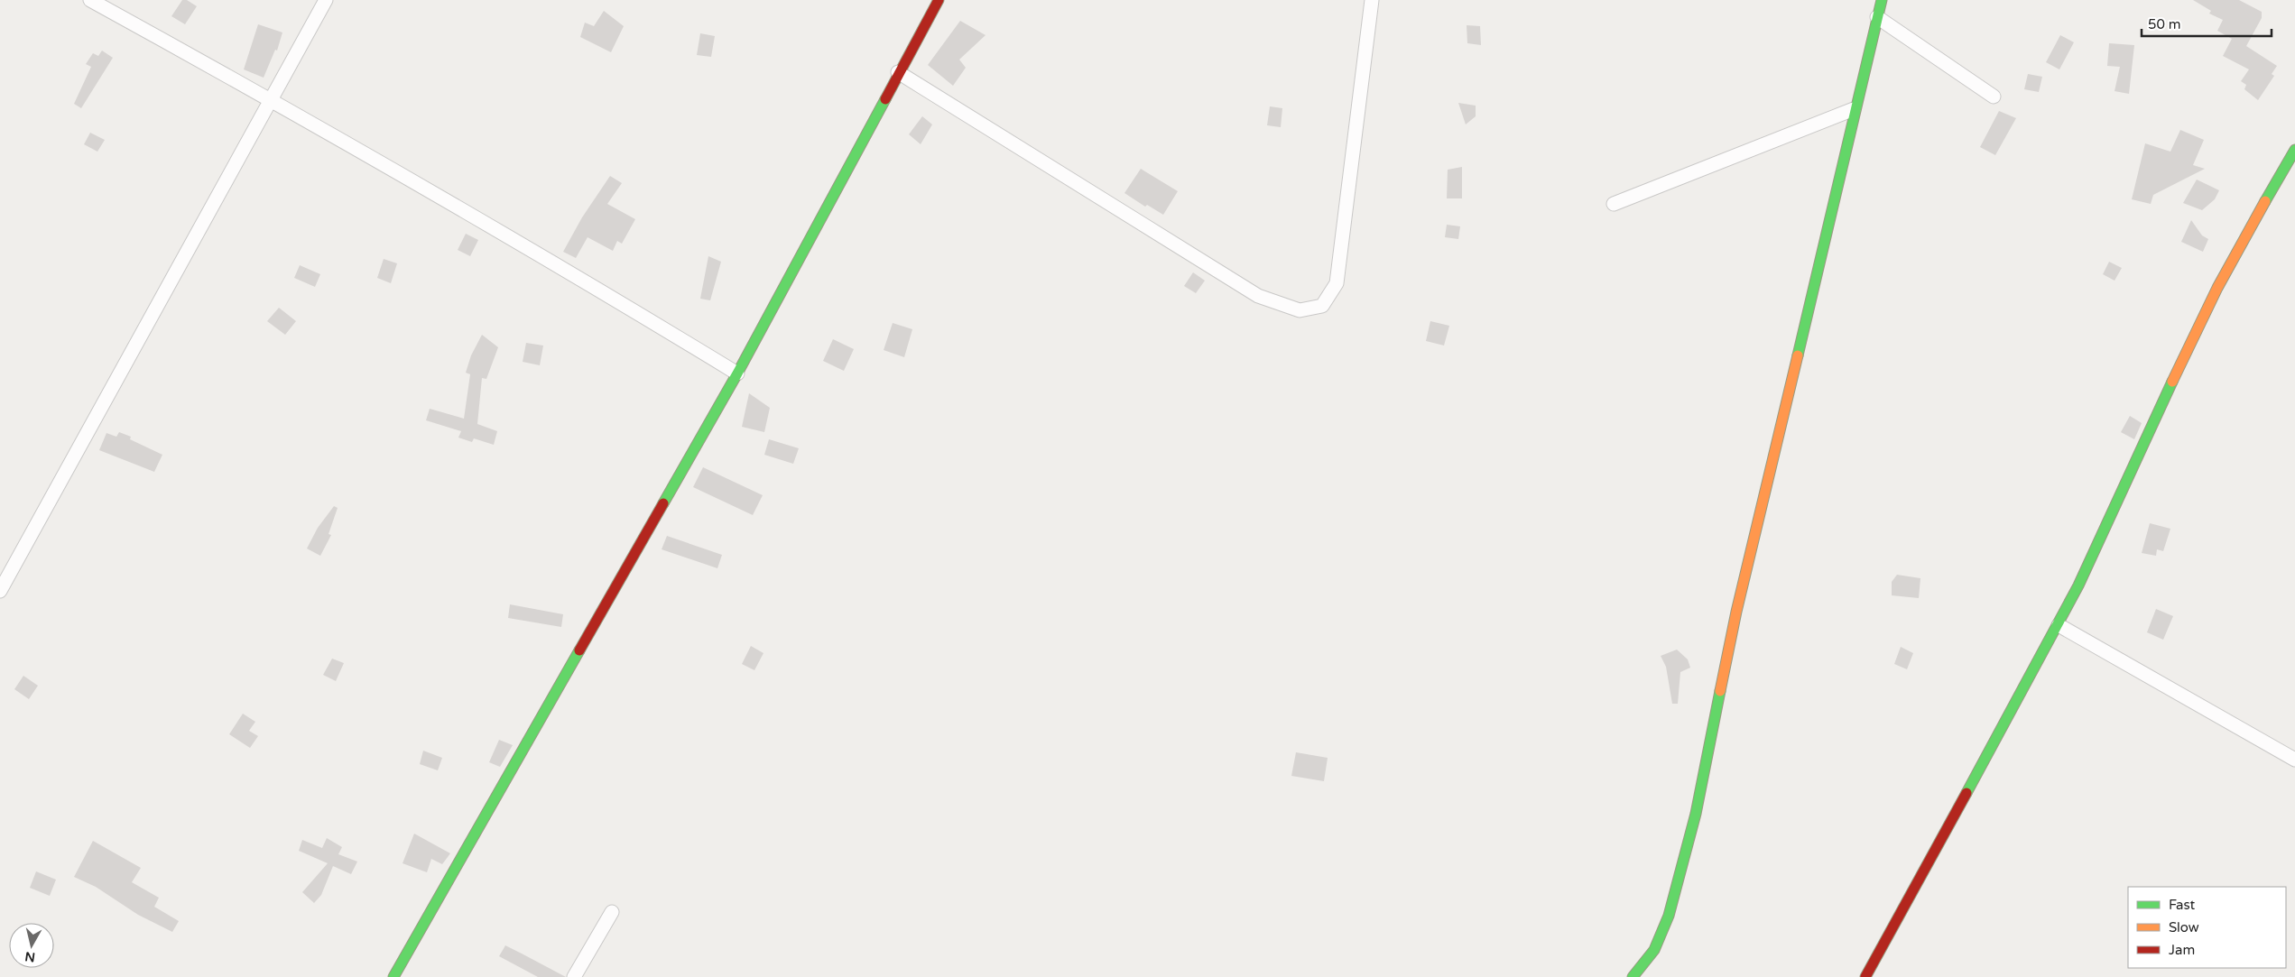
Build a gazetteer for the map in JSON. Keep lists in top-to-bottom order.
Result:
{
  "legend": ["Fast", "Slow", "Jam"],
  "scale_bar": "50 m",
  "north": "bottom"
}
